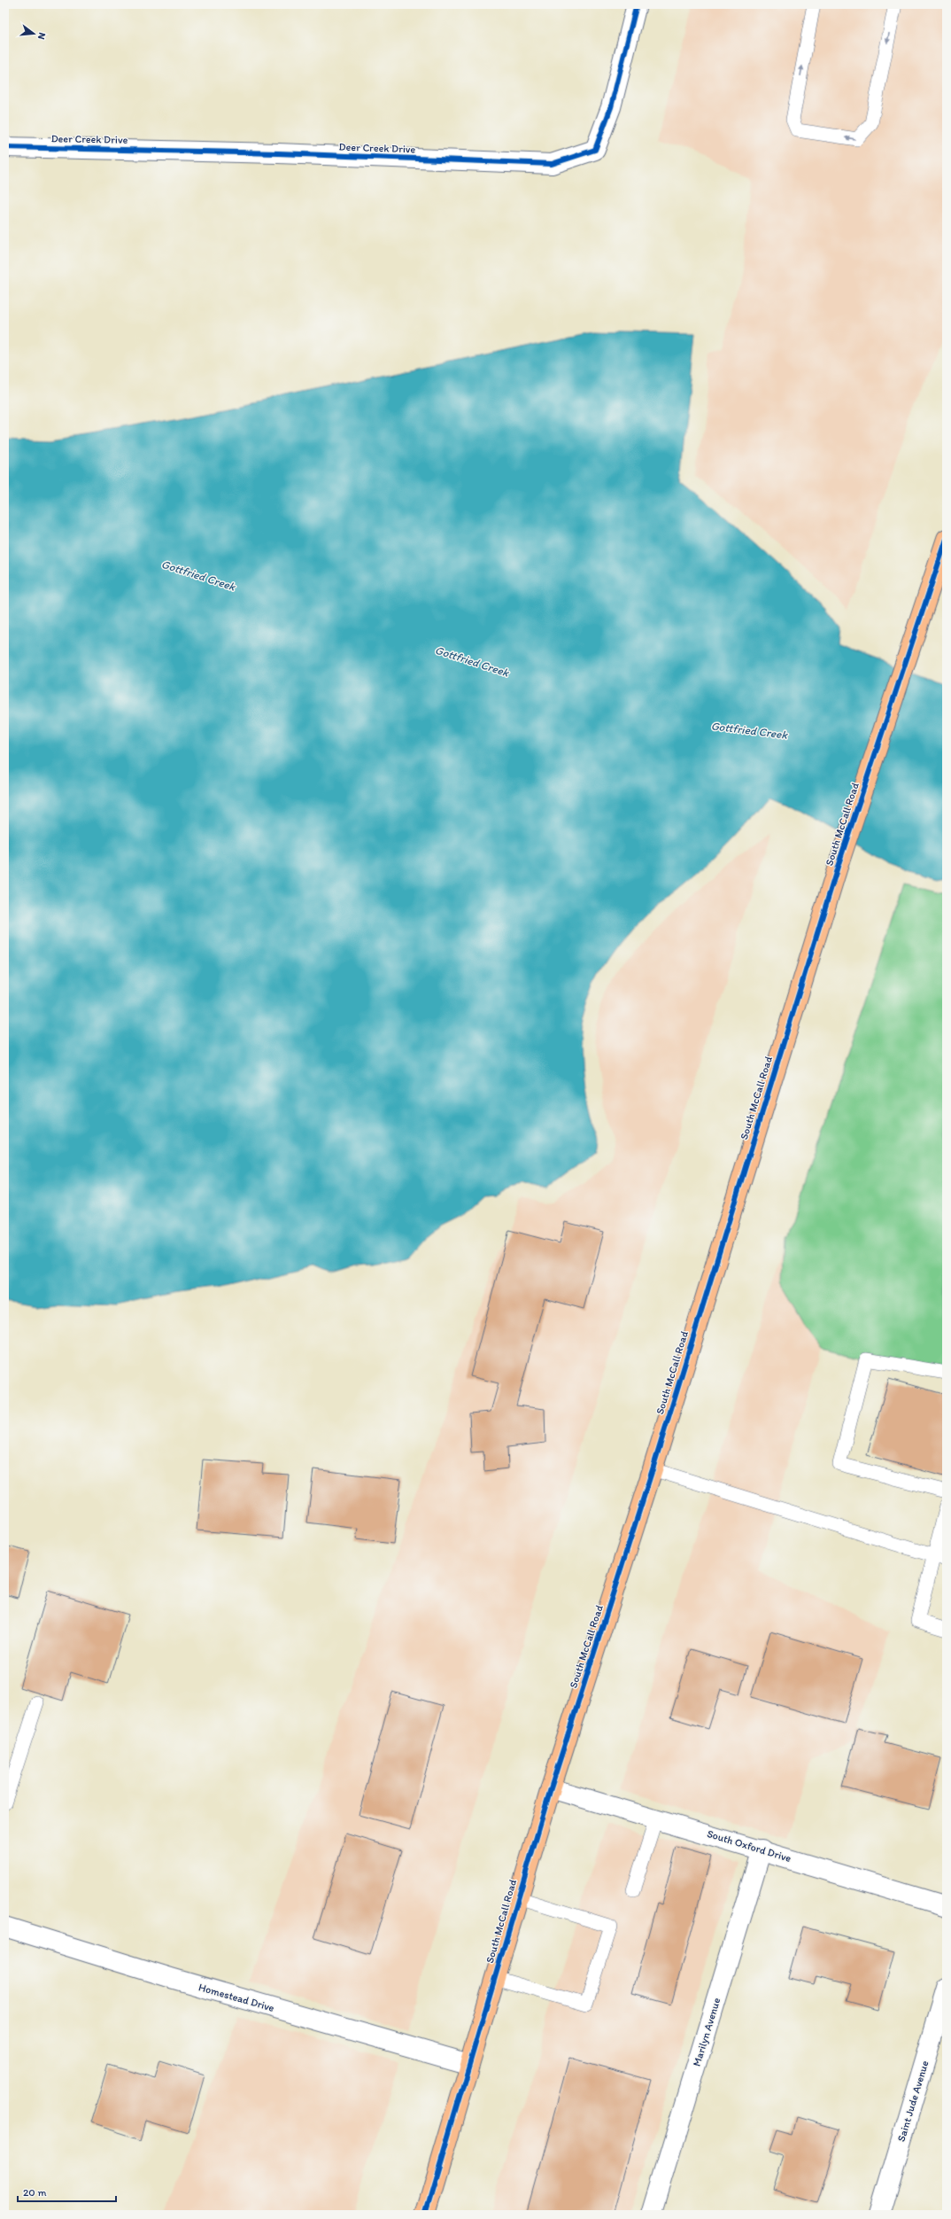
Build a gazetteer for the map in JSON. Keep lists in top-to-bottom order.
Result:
{
  "streets": {
    "main road": ["South McCall Road"],
    "street": [
      "Deer Creek Drive",
      "South Oxford Drive",
      "Homestead Drive",
      "Marilyn Avenue",
      "Saint Jude Avenue"
    ]
  },
  "crossings": [
    ["South McCall Road", "South Oxford Drive"],
    ["South McCall Road", "Homestead Drive"],
    ["South Oxford Drive", "Marilyn Avenue"]
  ],
  "water": ["Gottfried Creek"],
  "scale_bar": "20 m",
  "north": "right"
}
